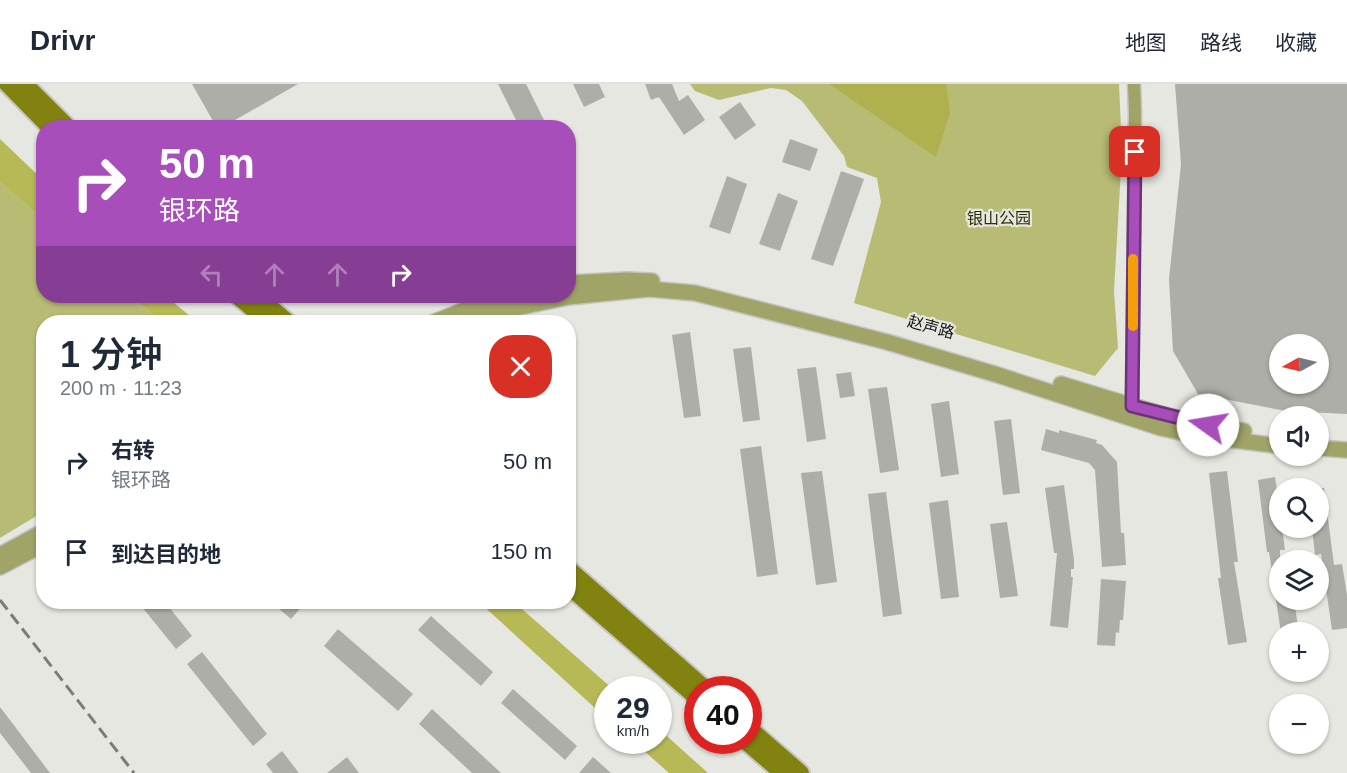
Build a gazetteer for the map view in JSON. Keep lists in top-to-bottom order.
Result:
{
  "streets": {
    "street": ["赵声路"]
  },
  "parks": ["银山公园"],
  "north": "left",
  "page": {
    "header": "Drivr",
    "nav": ["地图", "路线", "收藏"],
    "turn": ["50 m", "银环路"],
    "heading": ["1 分钟", "200 m · 11:23"],
    "map_buttons": ["+", "−"],
    "list": [
      {
        "name": "右转",
        "note": "银环路",
        "value": "50 m"
      },
      {
        "name": "到达目的地",
        "value": "150 m"
      }
    ],
    "speed": "29 km/h",
    "limit": "40"
  }
}
